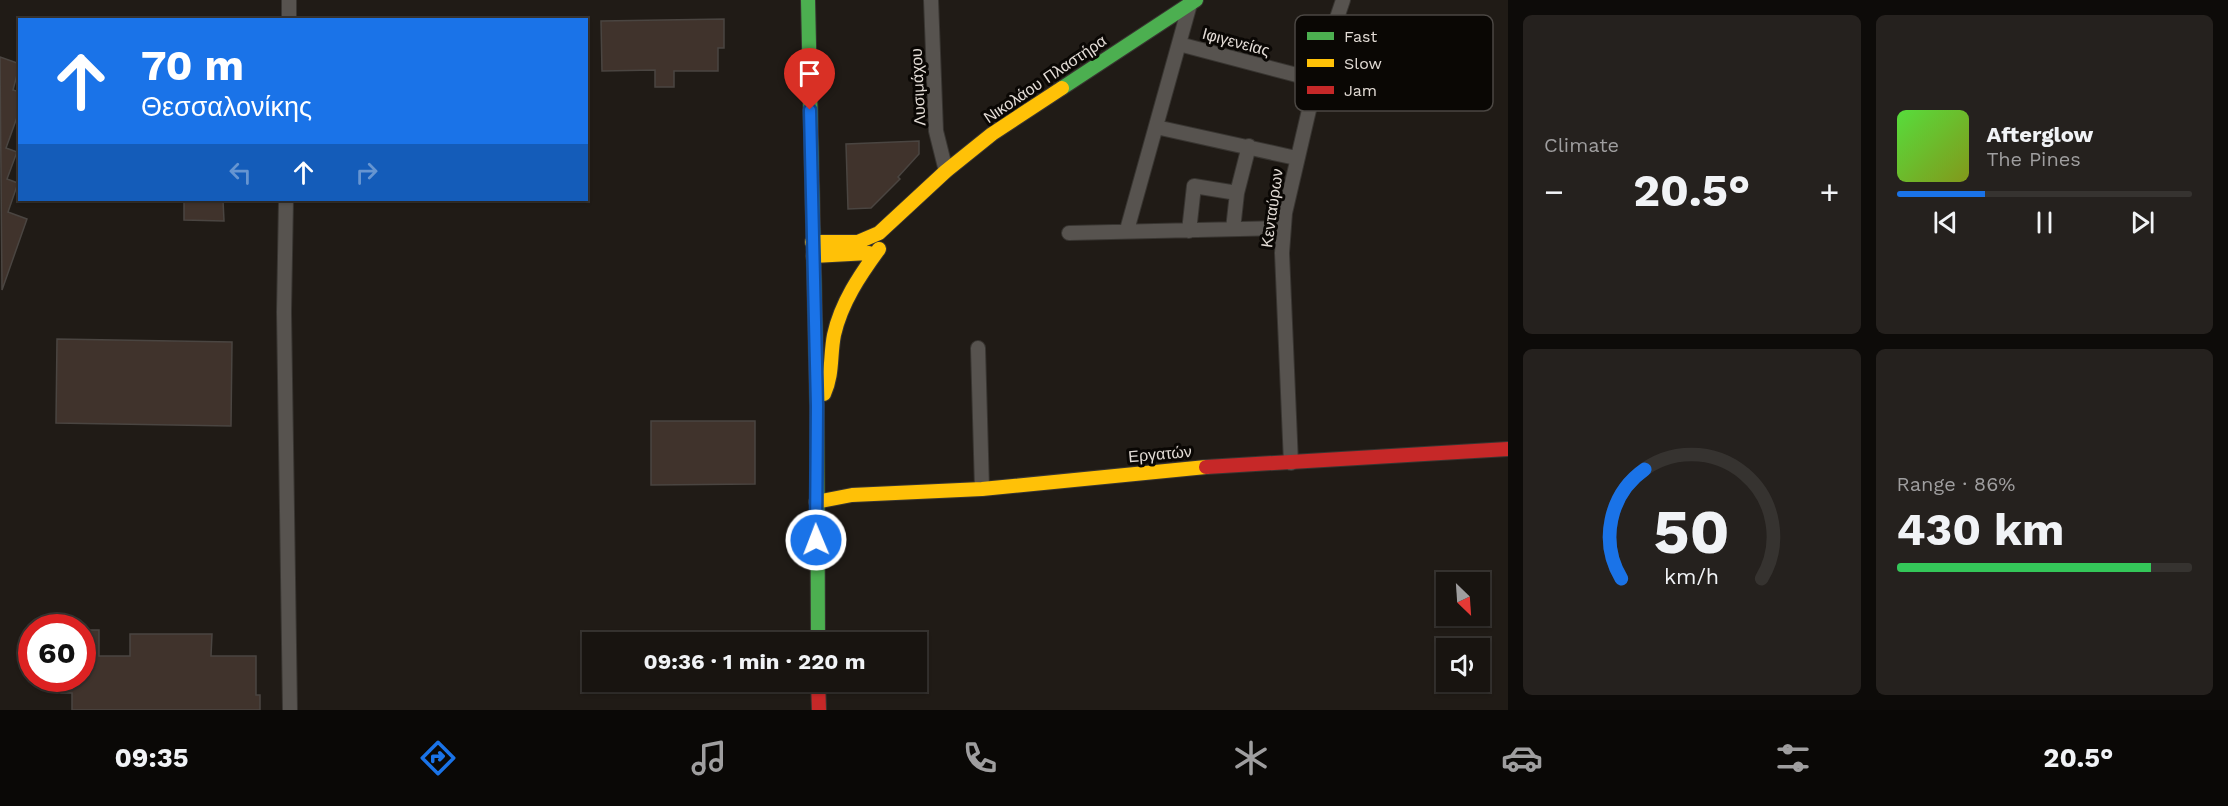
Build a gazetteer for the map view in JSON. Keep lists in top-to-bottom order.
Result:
{
  "streets": {
    "main road": ["Νικολάου Πλαστήρα", "Εργατών"],
    "street": ["Ιφιγενείας", "Λυσιμάχου", "Κενταύρων"]
  },
  "crossings": [
    ["Νικολάου Πλαστήρα", "Λυσιμάχου"],
    ["Κενταύρων", "Εργατών"]
  ],
  "legend": ["Fast", "Slow", "Jam"],
  "north": "bottom right",
  "page": {
    "tile": [
      "Climate",
      ["Range · 86%", "430 km"]
    ],
    "turn": ["70 m", "Θεσσαλονίκης"],
    "song": ["Afterglow", "The Pines"],
    "heat": ["−", "20.5°", "+"],
    "limit": "60",
    "trip": "09:36 · 1 min · 220 m",
    "tabs": ["09:35", "20.5°"],
    "gauge": ["50", "km/h"]
  }
}
